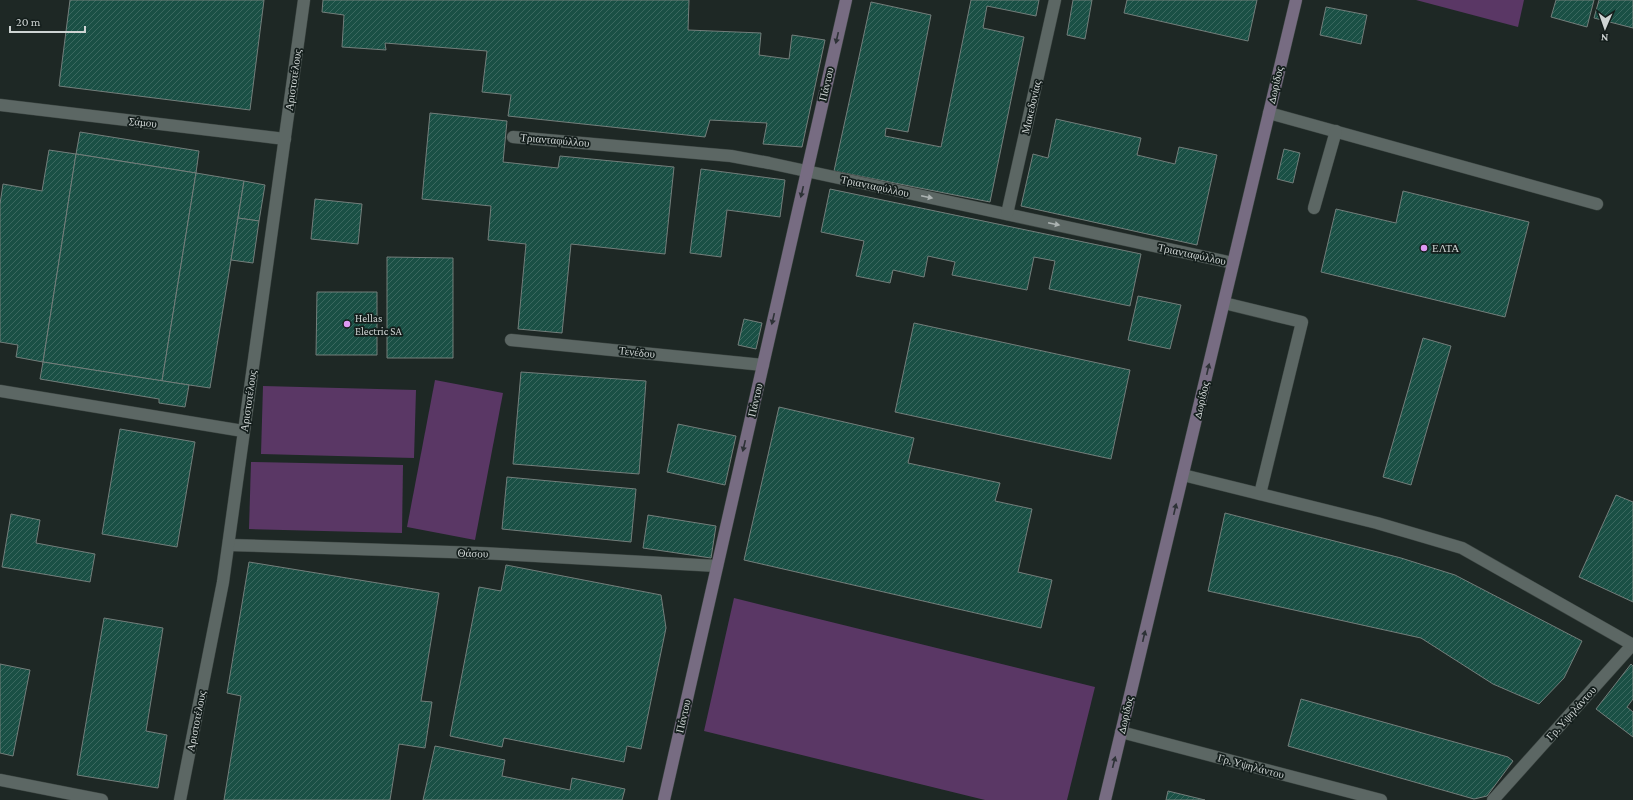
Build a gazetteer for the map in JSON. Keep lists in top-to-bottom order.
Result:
{
  "streets": {
    "street": [
      "Αριστοτέλους",
      "Πάντου",
      "Δωρίδος",
      "Μακεδονίας",
      "Σάμου",
      "Τριανταφύλλου",
      "Τενέδου",
      "Θάσου",
      "Γρ. Υψηλάντου"
    ]
  },
  "crossings": [
    ["Αριστοτέλους", "Σάμου"],
    ["Αριστοτέλους", "Θάσου"],
    ["Πάντου", "Τριανταφύλλου"],
    ["Πάντου", "Τενέδου"],
    ["Πάντου", "Θάσου"],
    ["Δωρίδος", "Τριανταφύλλου"],
    ["Δωρίδος", "Γρ. Υψηλάντου"],
    ["Μακεδονίας", "Τριανταφύλλου"]
  ],
  "one_way": ["Πάντου", "Δωρίδος", "Τριανταφύλλου"],
  "places": ["ΕΛΤΑ", "Hellas Electric SA"],
  "scale_bar": "20 m",
  "north": "bottom"
}
